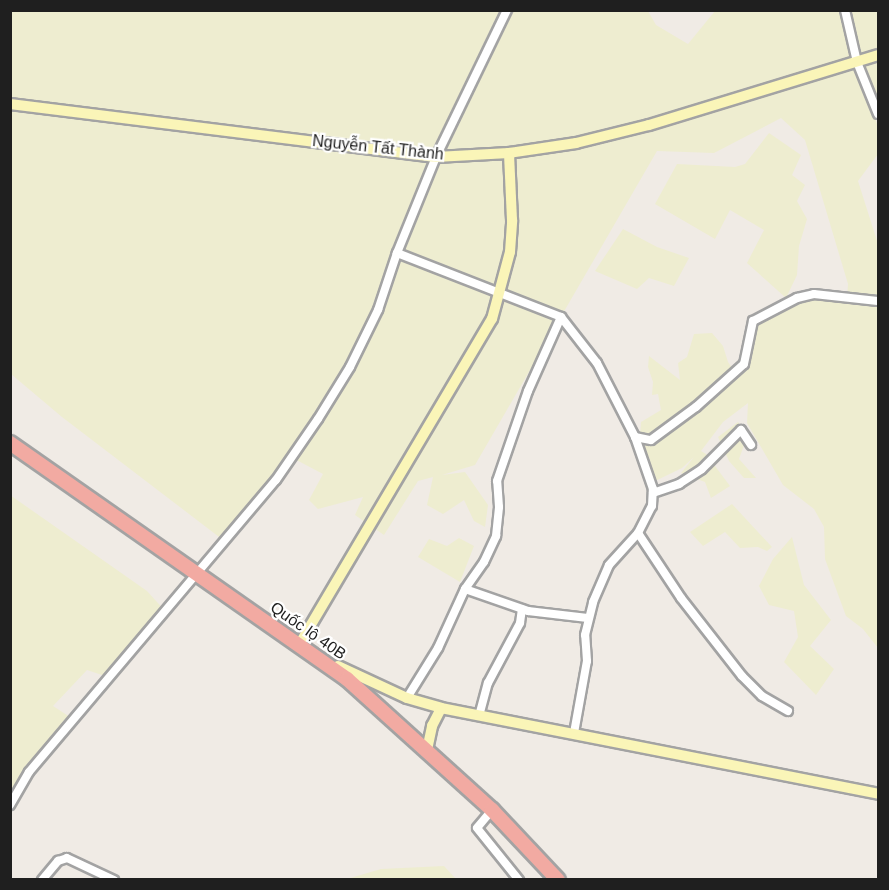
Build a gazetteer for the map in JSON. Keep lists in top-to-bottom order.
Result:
{
  "streets": {
    "highway": ["Quốc lộ 40B"],
    "main road": ["Nguyễn Tất Thành"]
  }
}
